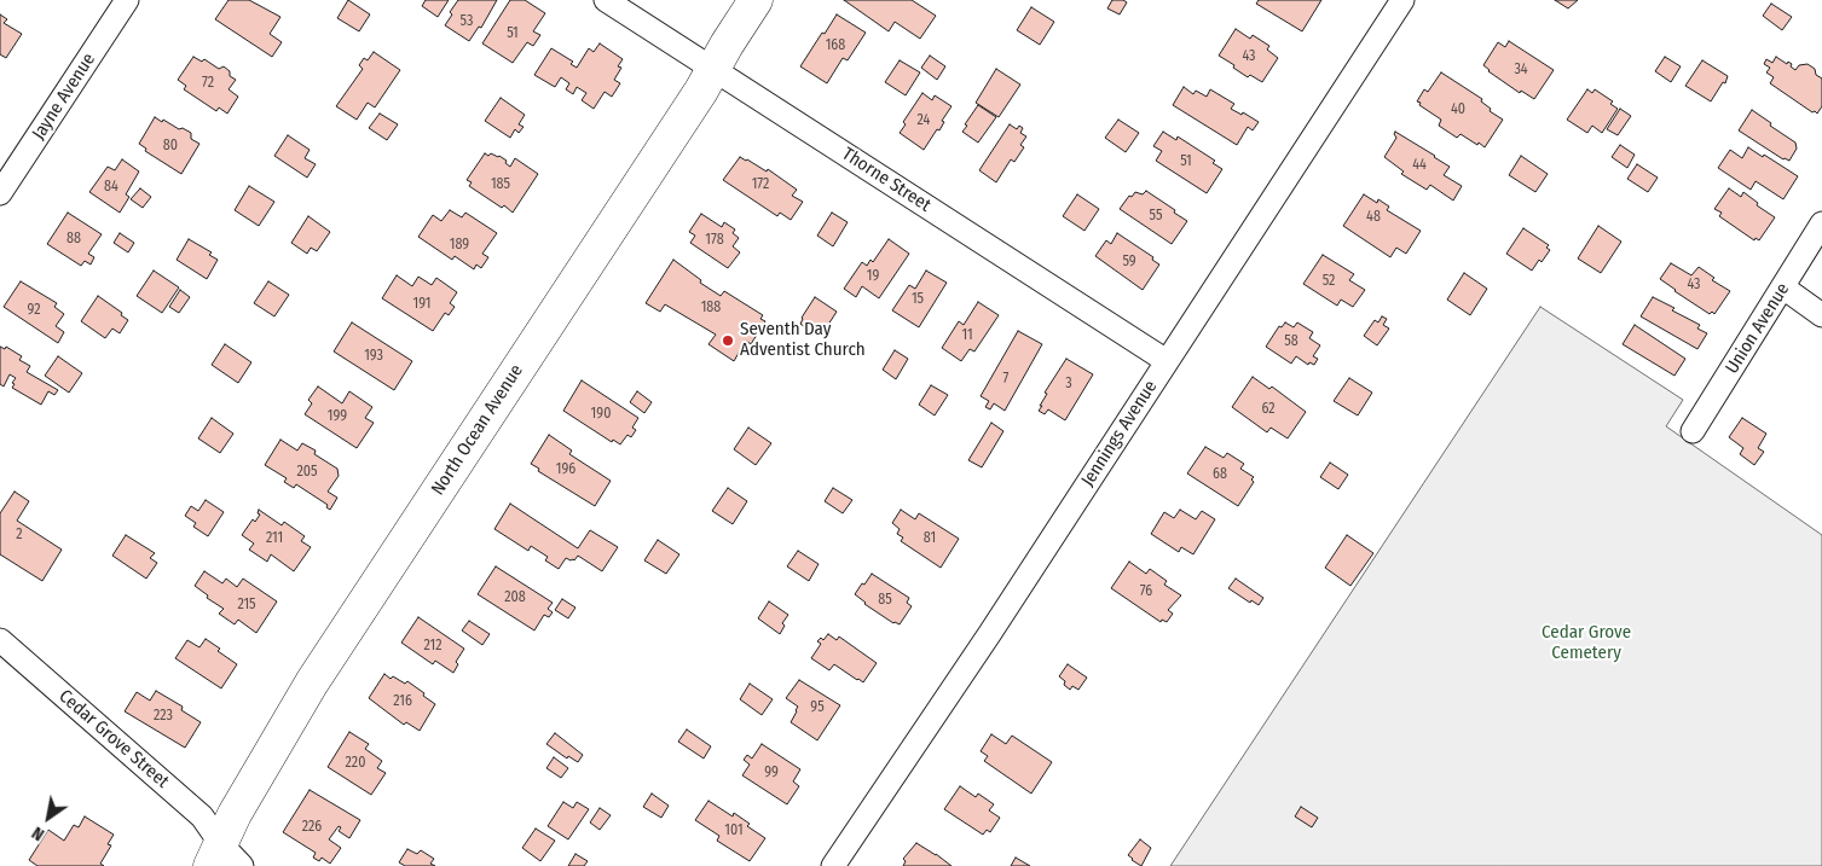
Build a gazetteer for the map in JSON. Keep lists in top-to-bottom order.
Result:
{
  "streets": {
    "street": [
      "Jayne Avenue",
      "Thorne Street",
      "Union Avenue",
      "North Ocean Avenue",
      "Jennings Avenue",
      "Cedar Grove Street"
    ]
  },
  "crossings": [
    ["Thorne Street", "North Ocean Avenue"],
    ["Thorne Street", "Jennings Avenue"],
    ["North Ocean Avenue", "Cedar Grove Street"]
  ],
  "parks": ["Cedar Grove Cemetery"],
  "places": ["Seventh Day Adventist Church"],
  "house_numbers": [
    "53",
    "51",
    "168",
    "43",
    "34",
    "72",
    "40",
    "24",
    "80",
    "51",
    "44",
    "185",
    "172",
    "84",
    "55",
    "48",
    "88",
    "178",
    "189",
    "59",
    "19",
    "52",
    "43",
    "15",
    "191",
    "188",
    "92",
    "11",
    "58",
    "193",
    "7",
    "3",
    "62",
    "190",
    "199",
    "196",
    "205",
    "68",
    "2",
    "211",
    "81",
    "76",
    "208",
    "85",
    "215",
    "212",
    "216",
    "95",
    "223",
    "220",
    "99",
    "226",
    "101"
  ],
  "north": "bottom left"
}
